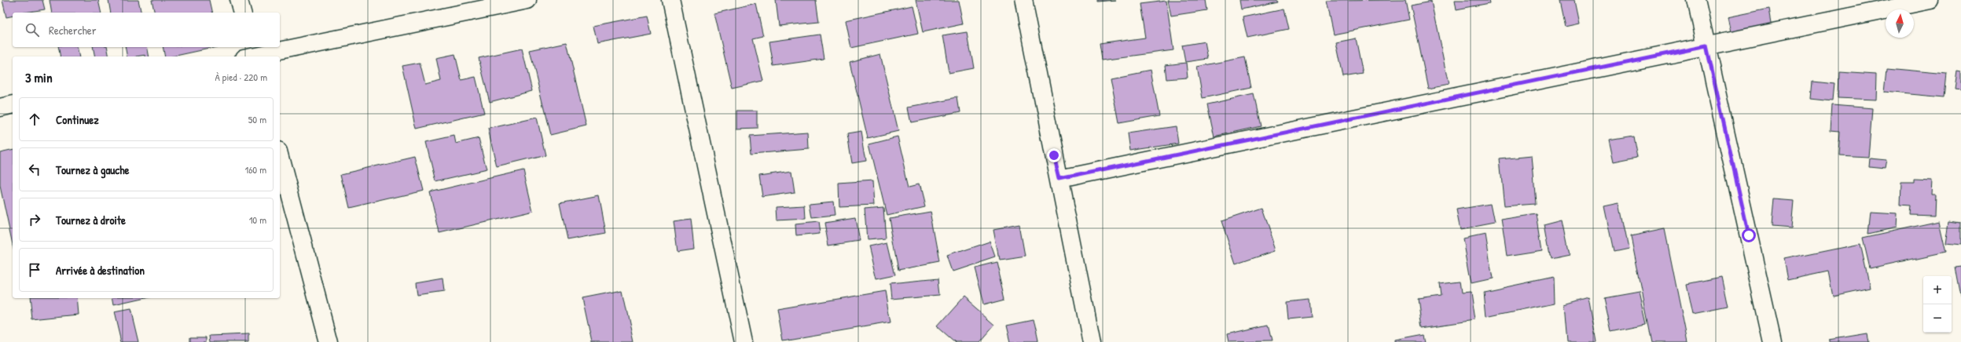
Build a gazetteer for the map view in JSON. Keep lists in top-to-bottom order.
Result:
{
  "north": "top",
  "page": {
    "search": "Rechercher",
    "heading": ["3 min", "À pied · 220 m"],
    "list": [
      ["Continuez", "50 m"],
      ["Tournez à gauche", "160 m"],
      ["Tournez à droite", "10 m"],
      "Arrivée à destination"
    ],
    "map_buttons": ["+", "−"]
  }
}
